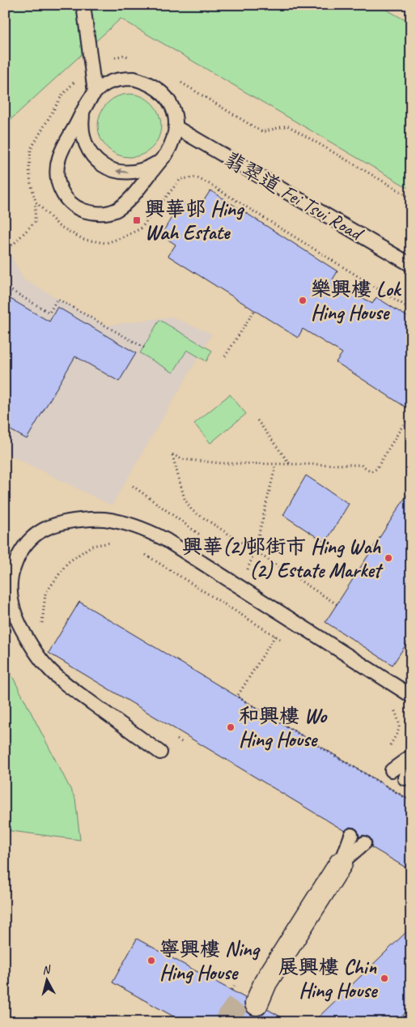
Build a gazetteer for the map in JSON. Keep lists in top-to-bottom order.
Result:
{
  "streets": {
    "lane": ["翡翠道 Fei Tsui Road"]
  },
  "places": {
    "transit": ["興華邨 Hing Wah Estate"],
    "other": [
      "樂興樓 Lok Hing House",
      "興華(2)邨街市 Hing Wah (2) Estate Market",
      "和興樓 Wo Hing House",
      "寧興樓 Ning Hing House",
      "展興樓 Chin Hing House"
    ]
  },
  "north": "top"
}
